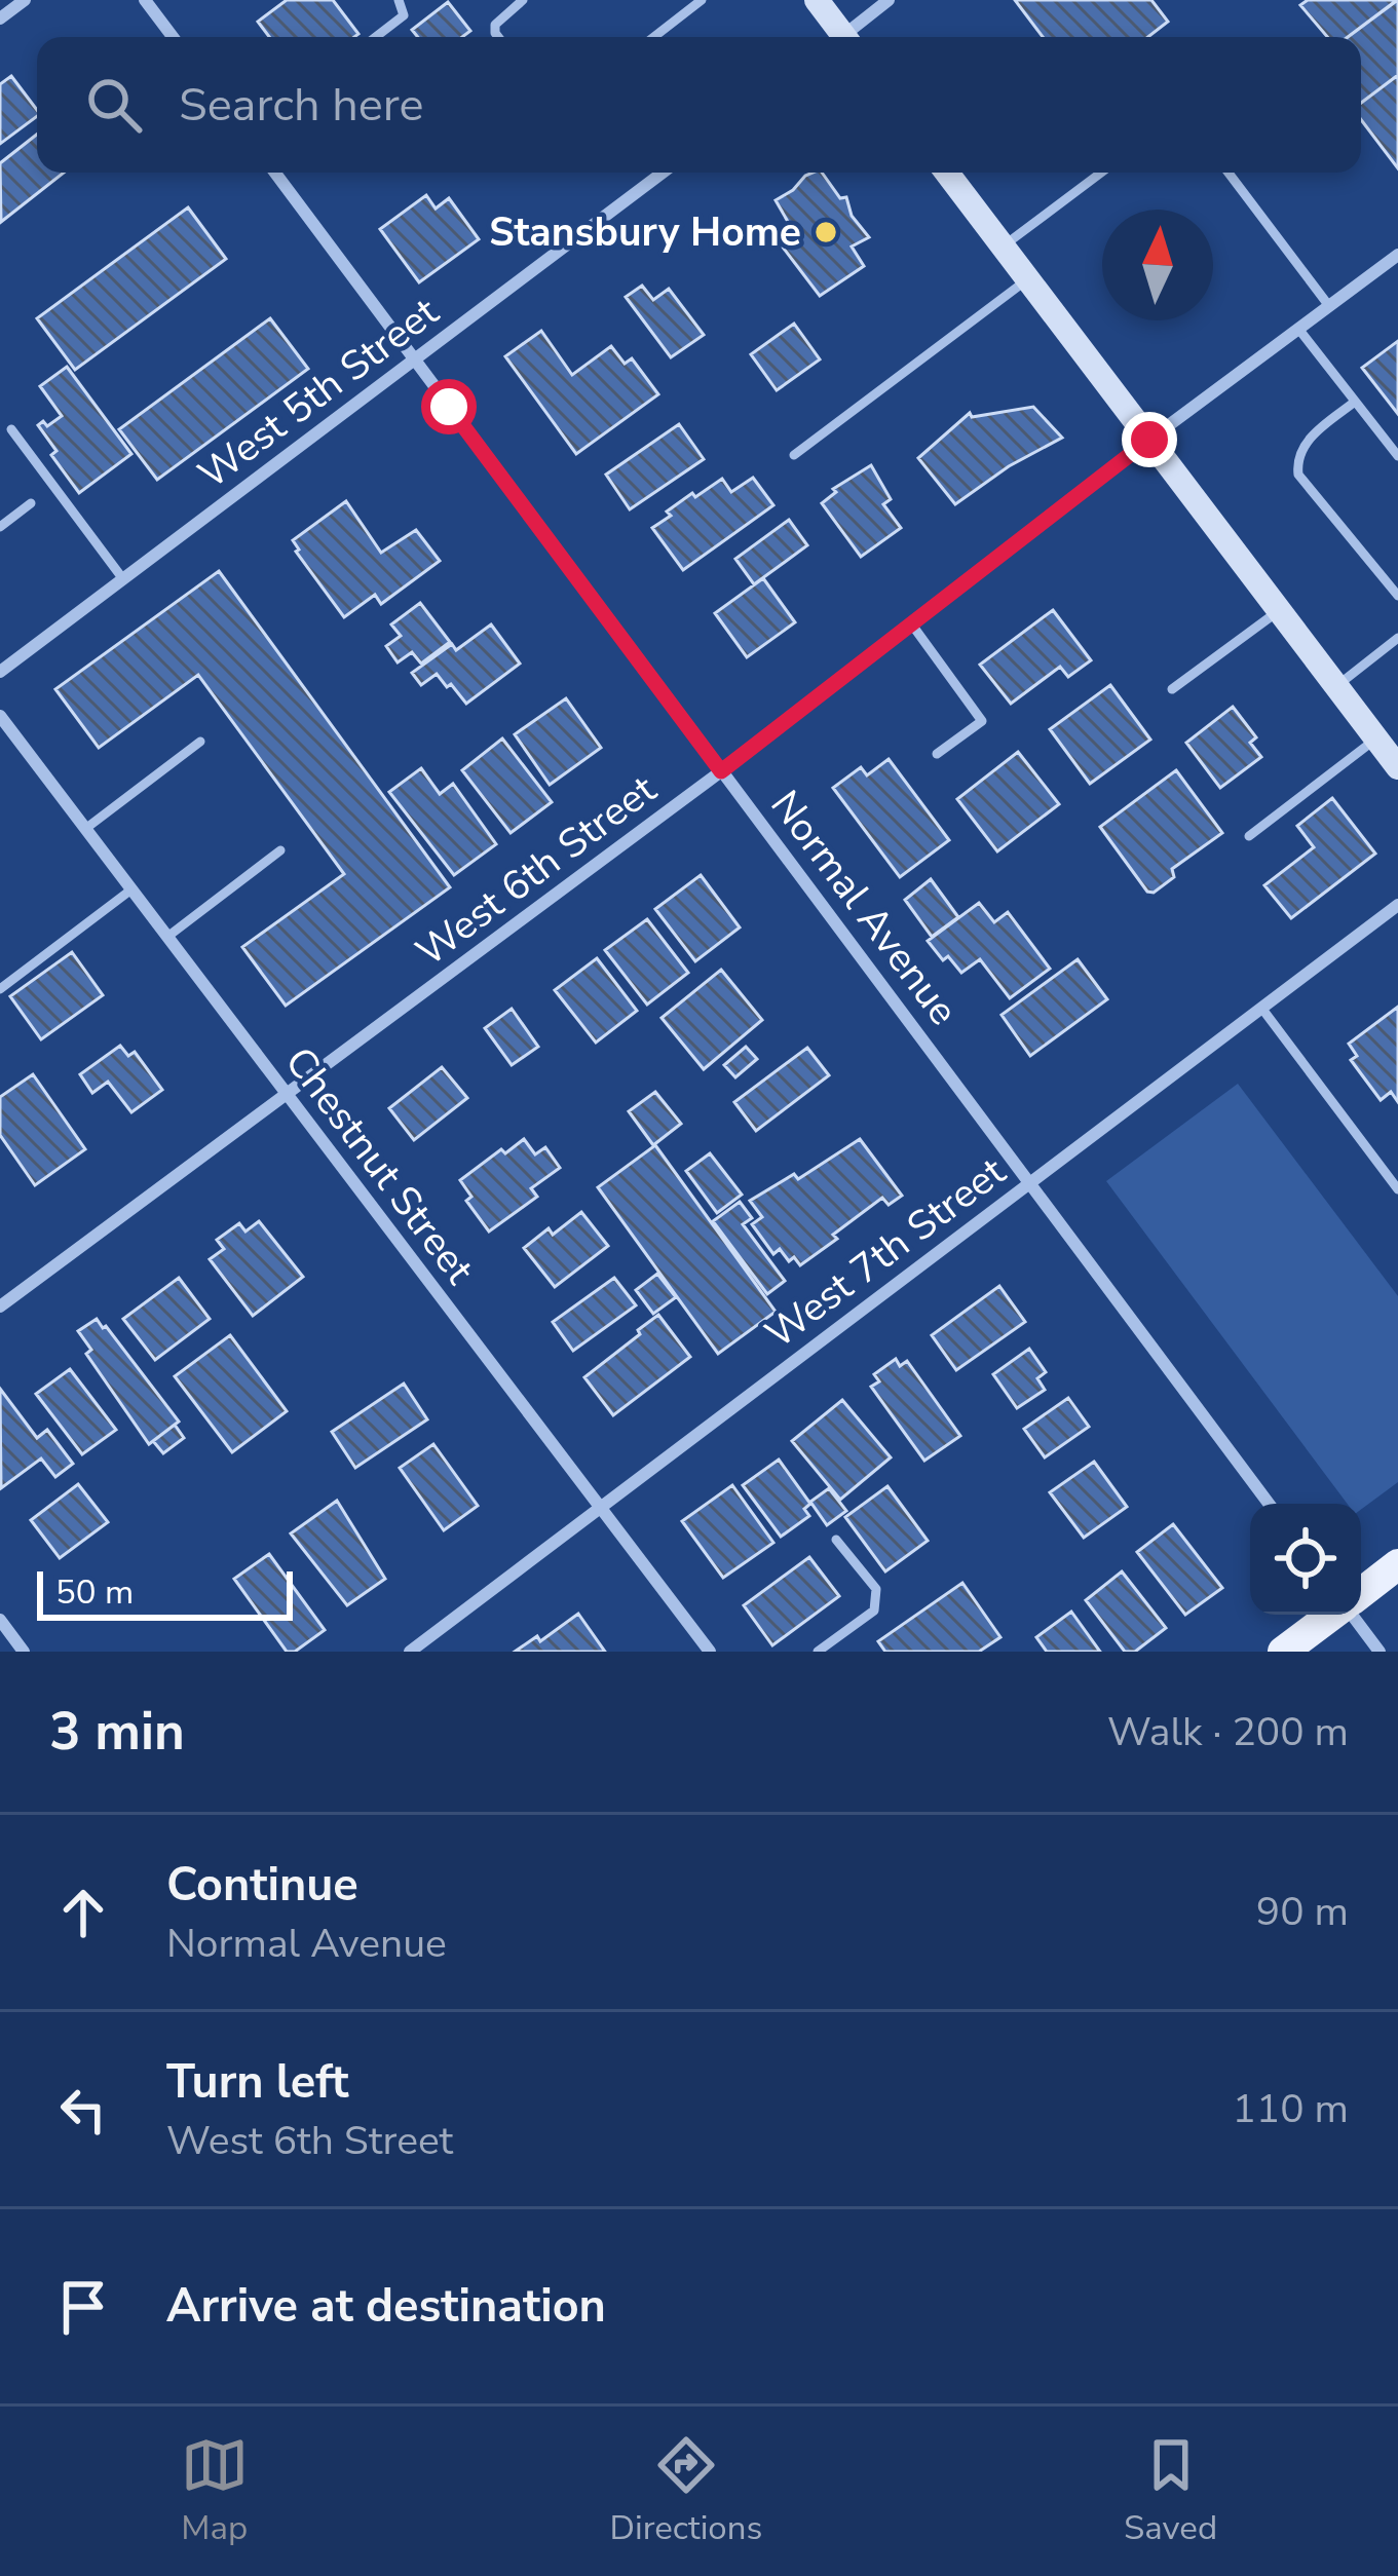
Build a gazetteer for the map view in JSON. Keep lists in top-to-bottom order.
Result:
{
  "streets": {
    "street": [
      "West 5th Street",
      "West 6th Street",
      "Normal Avenue",
      "Chestnut Street",
      "West 7th Street"
    ]
  },
  "crossings": [
    ["West 5th Street", "Normal Avenue"],
    ["West 6th Street", "Normal Avenue"],
    ["West 6th Street", "Chestnut Street"],
    ["Normal Avenue", "West 7th Street"],
    ["Chestnut Street", "West 7th Street"]
  ],
  "places": ["Stansbury Home"],
  "scale_bar": "50 m",
  "north": "top",
  "page": {
    "search": "Search here",
    "scale": "50 m",
    "heading": ["3 min", "Walk · 200 m"],
    "list": [
      ["Continue", "Normal Avenue", "90 m"],
      ["Turn left", "West 6th Street", "110 m"],
      "Arrive at destination"
    ],
    "nav": ["Map", "Directions", "Saved"]
  }
}
